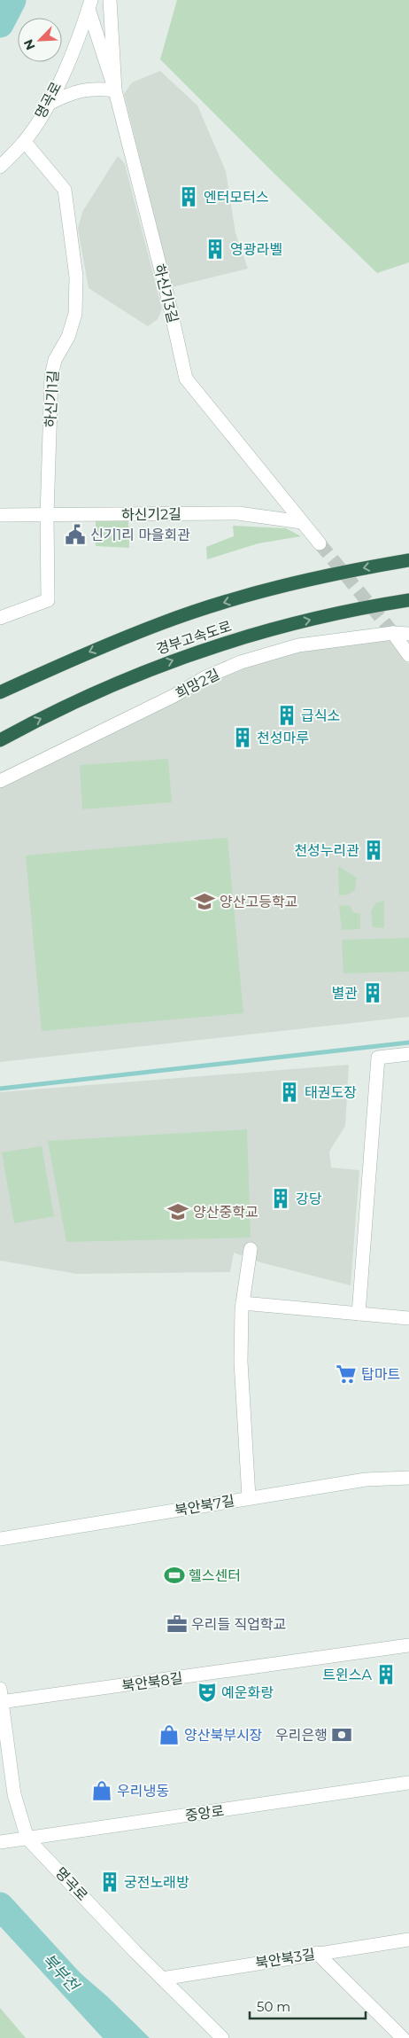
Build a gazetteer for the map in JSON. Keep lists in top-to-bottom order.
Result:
{
  "streets": {
    "highway": ["경부고속도로"],
    "street": [
      "명곡로",
      "하신기3길",
      "하신기1길",
      "하신기2길",
      "희망2길",
      "북안북7길",
      "북안북8길",
      "중앙로",
      "북안북3길"
    ]
  },
  "crossings": [
    ["명곡로", "하신기1길"],
    ["명곡로", "북안북8길"],
    ["명곡로", "중앙로"],
    ["명곡로", "북안북3길"],
    ["하신기3길", "하신기2길"],
    ["하신기1길", "하신기2길"]
  ],
  "water": ["북부천"],
  "places": {
    "building": [
      "엔터모터스",
      "영광라벨",
      "급식소",
      "천성마루",
      "천성누리관",
      "별관",
      "태권도장",
      "강당",
      "트윈스A",
      "궁전노래방"
    ],
    "public building": ["신기1리 마을회관"],
    "school or university": ["양산고등학교", "양산중학교"],
    "supermarket": ["탑마트"],
    "sports": ["헬스센터"],
    "office": ["우리들 직업학교"],
    "theatre": ["예운화랑"],
    "shop": ["양산북부시장", "우리냉동"],
    "bank": ["우리은행"]
  },
  "scale_bar": "50 m",
  "north": "bottom left"
}
